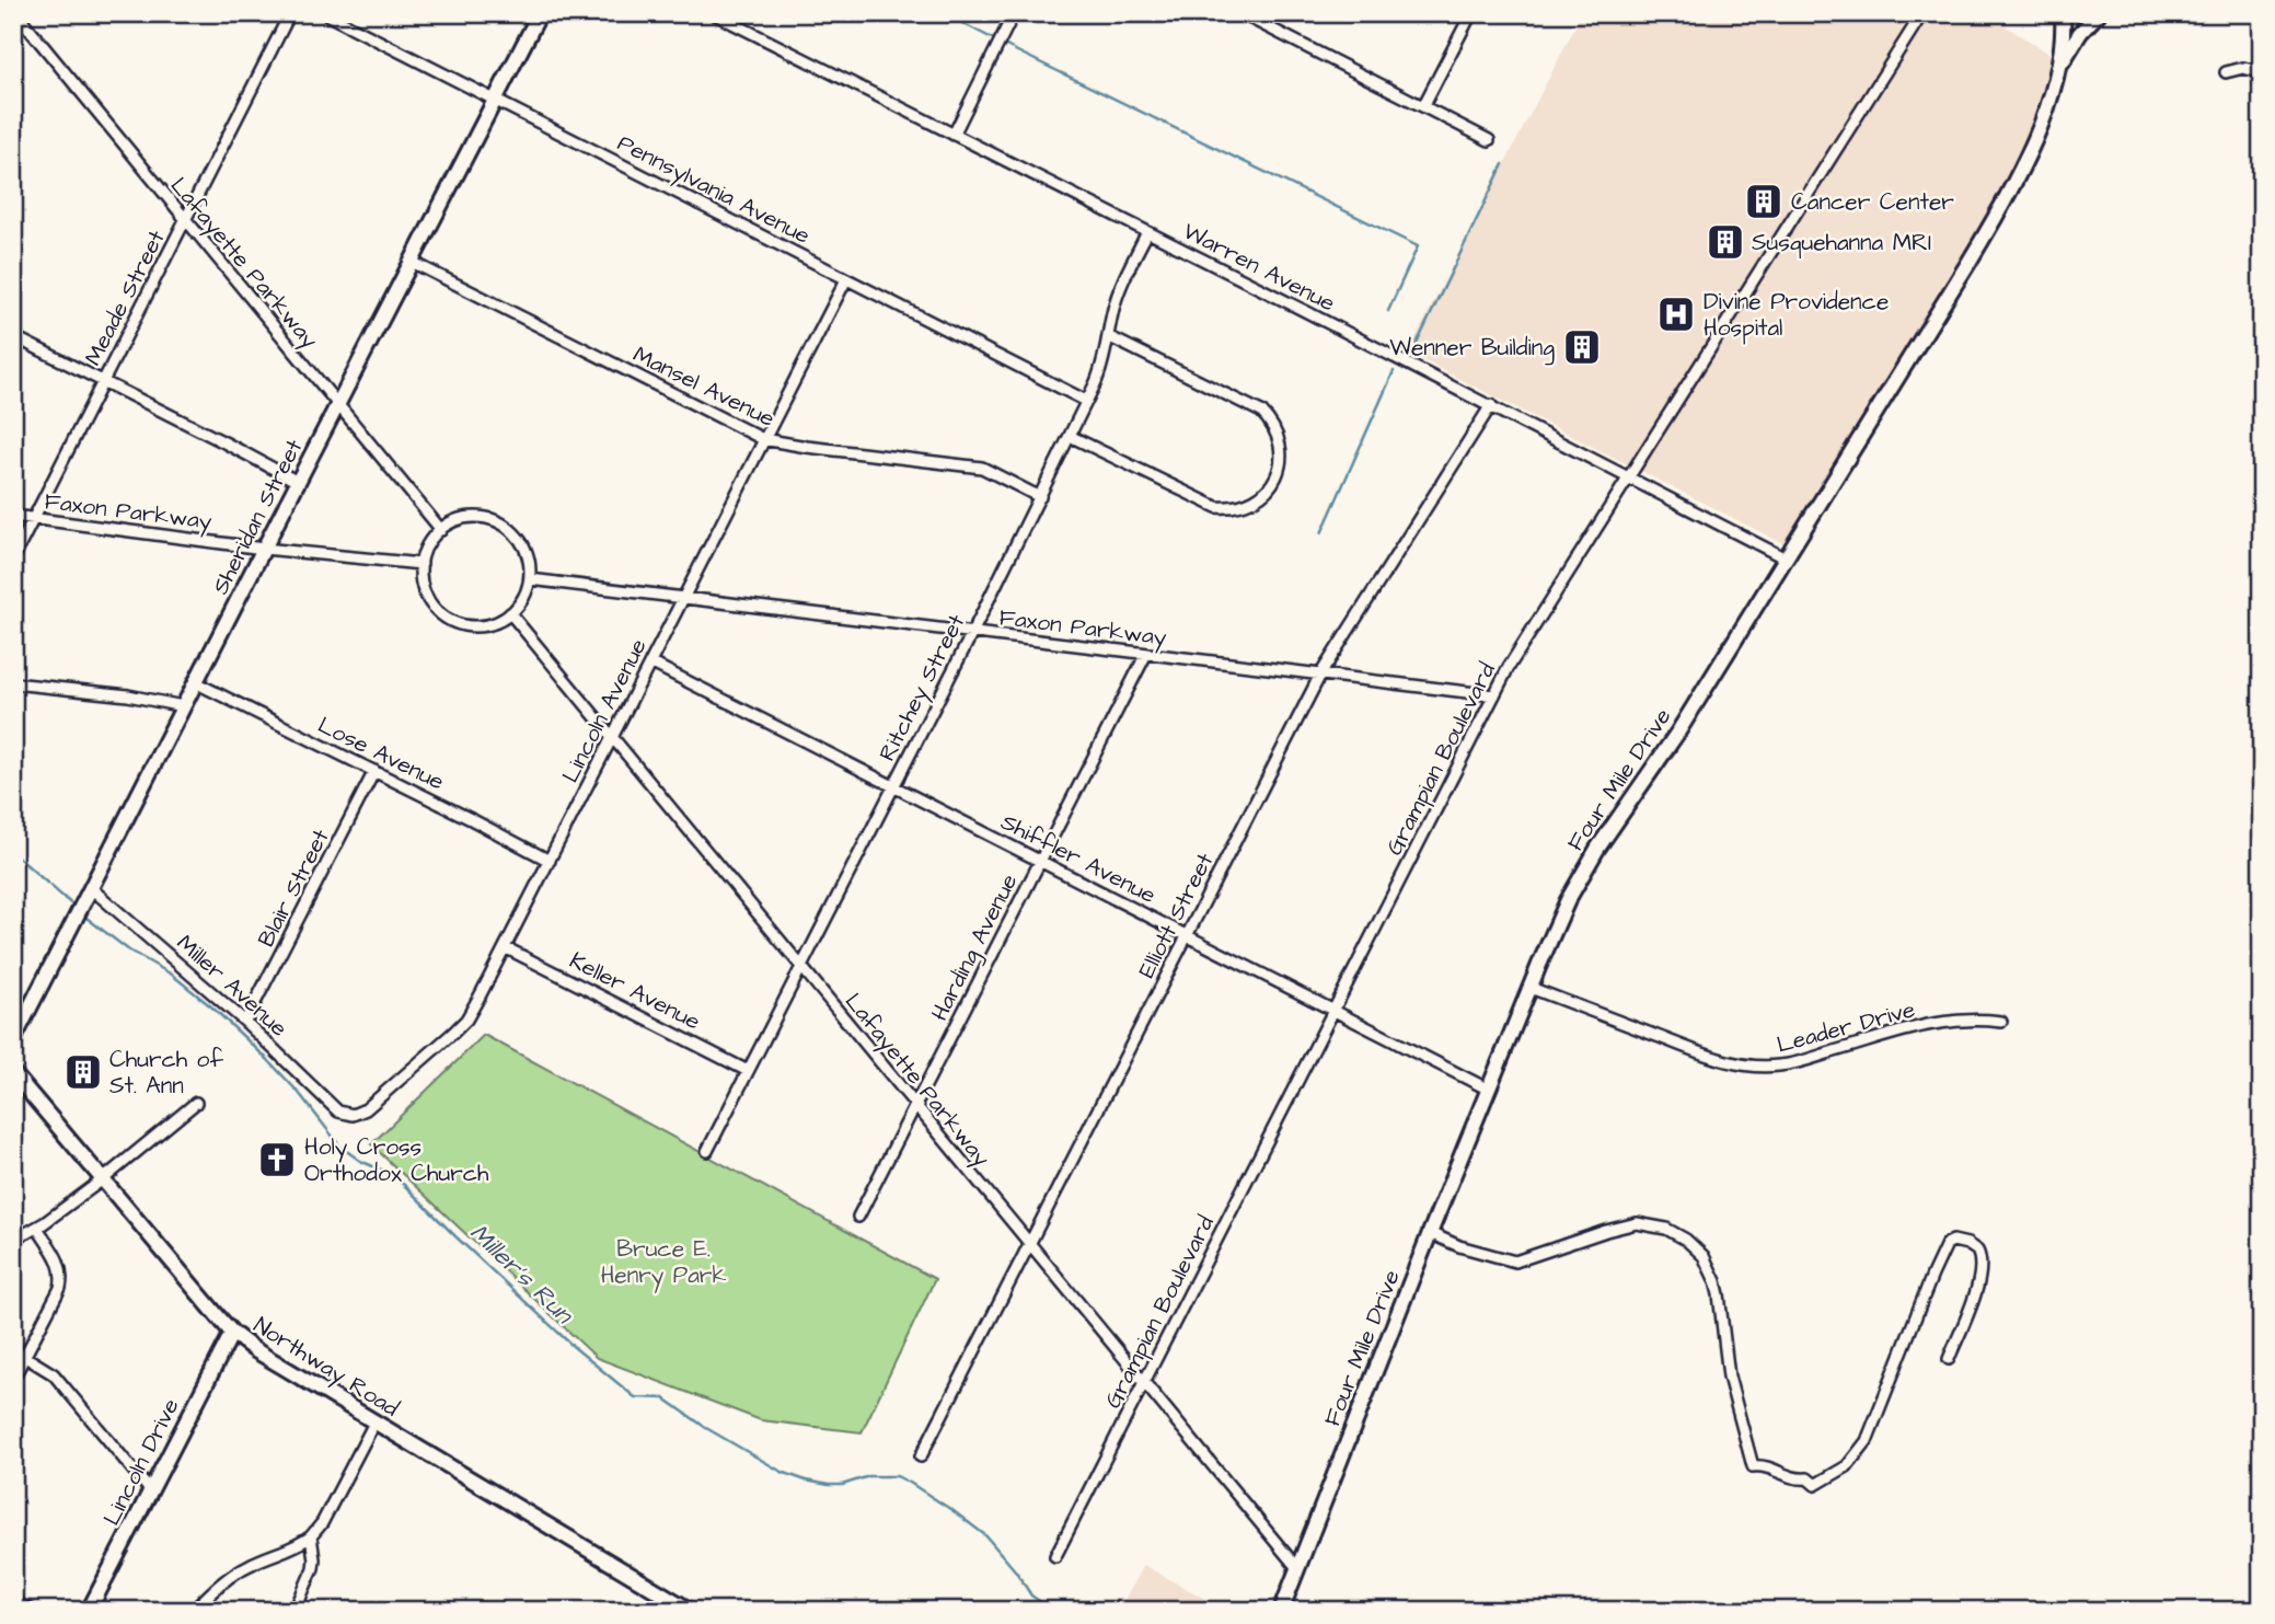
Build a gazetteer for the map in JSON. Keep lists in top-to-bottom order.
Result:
{
  "streets": {
    "street": [
      "Pennsylvania Avenue",
      "Lafayette Parkway",
      "Warren Avenue",
      "Meade Street",
      "Mansel Avenue",
      "Faxon Parkway",
      "Sheridan Street",
      "Ritchey Street",
      "Lincoln Avenue",
      "Lose Avenue",
      "Grampian Boulevard",
      "Four Mile Drive",
      "Shiffler Avenue",
      "Blair Street",
      "Elliott Street",
      "Harding Avenue",
      "Miller Avenue",
      "Keller Avenue",
      "Leader Drive",
      "Northway Road",
      "Lincoln Drive"
    ]
  },
  "crossings": [
    ["Pennsylvania Avenue", "Sheridan Street"],
    ["Pennsylvania Avenue", "Ritchey Street"],
    ["Pennsylvania Avenue", "Lincoln Avenue"],
    ["Lafayette Parkway", "Meade Street"],
    ["Lafayette Parkway", "Faxon Parkway"],
    ["Lafayette Parkway", "Sheridan Street"],
    ["Lafayette Parkway", "Ritchey Street"],
    ["Lafayette Parkway", "Lincoln Avenue"],
    ["Lafayette Parkway", "Grampian Boulevard"],
    ["Lafayette Parkway", "Four Mile Drive"],
    ["Lafayette Parkway", "Elliott Street"],
    ["Lafayette Parkway", "Harding Avenue"],
    ["Warren Avenue", "Ritchey Street"],
    ["Warren Avenue", "Grampian Boulevard"],
    ["Warren Avenue", "Four Mile Drive"],
    ["Warren Avenue", "Elliott Street"],
    ["Meade Street", "Faxon Parkway"],
    ["Mansel Avenue", "Sheridan Street"],
    ["Mansel Avenue", "Ritchey Street"],
    ["Mansel Avenue", "Lincoln Avenue"],
    ["Faxon Parkway", "Sheridan Street"],
    ["Faxon Parkway", "Ritchey Street"],
    ["Faxon Parkway", "Lincoln Avenue"],
    ["Faxon Parkway", "Grampian Boulevard"],
    ["Faxon Parkway", "Elliott Street"],
    ["Faxon Parkway", "Harding Avenue"],
    ["Sheridan Street", "Lose Avenue"],
    ["Sheridan Street", "Miller Avenue"],
    ["Ritchey Street", "Shiffler Avenue"],
    ["Ritchey Street", "Keller Avenue"],
    ["Lincoln Avenue", "Lose Avenue"],
    ["Lincoln Avenue", "Shiffler Avenue"],
    ["Lincoln Avenue", "Miller Avenue"],
    ["Lincoln Avenue", "Keller Avenue"],
    ["Lose Avenue", "Blair Street"],
    ["Grampian Boulevard", "Shiffler Avenue"],
    ["Four Mile Drive", "Shiffler Avenue"],
    ["Four Mile Drive", "Leader Drive"],
    ["Shiffler Avenue", "Elliott Street"],
    ["Shiffler Avenue", "Harding Avenue"],
    ["Blair Street", "Miller Avenue"],
    ["Northway Road", "Lincoln Drive"]
  ],
  "water": ["Miller's Run"],
  "parks": ["Bruce E. Henry Park"],
  "places": {
    "building": [
      "Cancer Center",
      "Susquehanna MRI",
      "Wenner Building",
      "Church of St. Ann"
    ],
    "hospital": ["Divine Providence Hospital"],
    "church": ["Holy Cross Orthodox Church"]
  }
}
